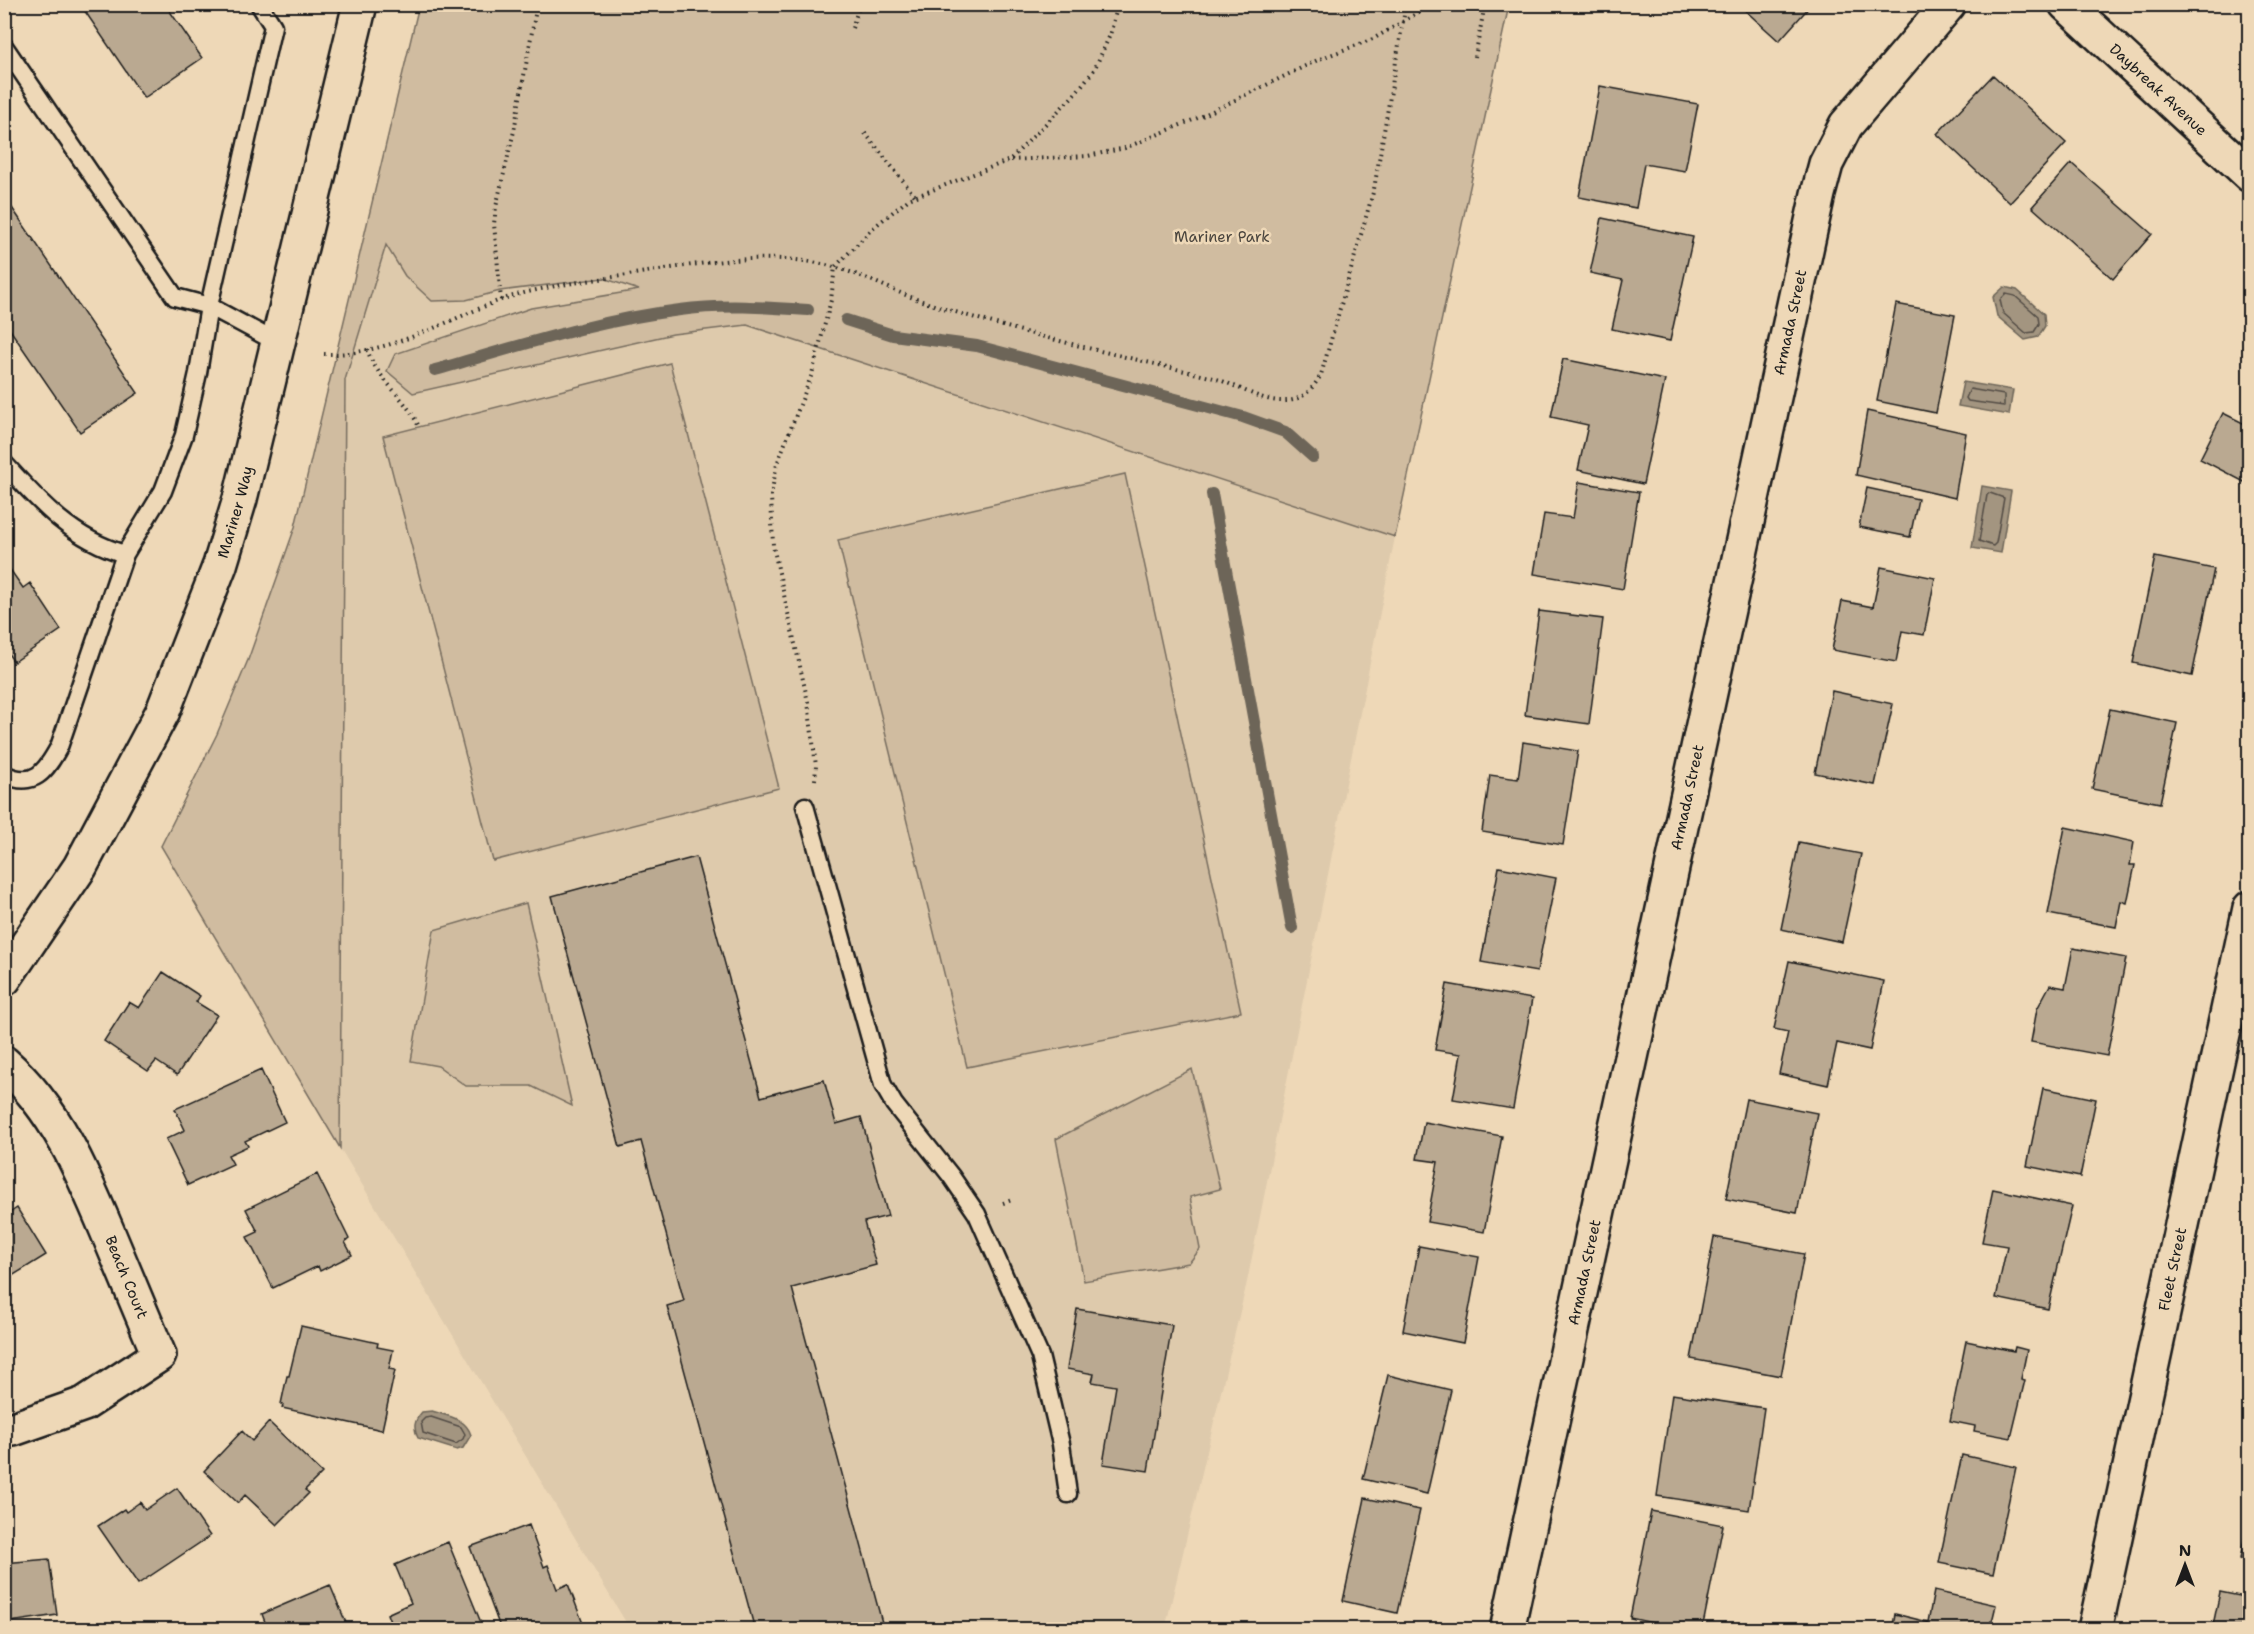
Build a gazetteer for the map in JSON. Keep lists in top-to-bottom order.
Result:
{
  "streets": {
    "street": [
      "Daybreak Avenue",
      "Armada Street",
      "Mariner Way",
      "Fleet Street",
      "Beach Court"
    ]
  },
  "parks": ["Mariner Park"],
  "north": "top"
}
